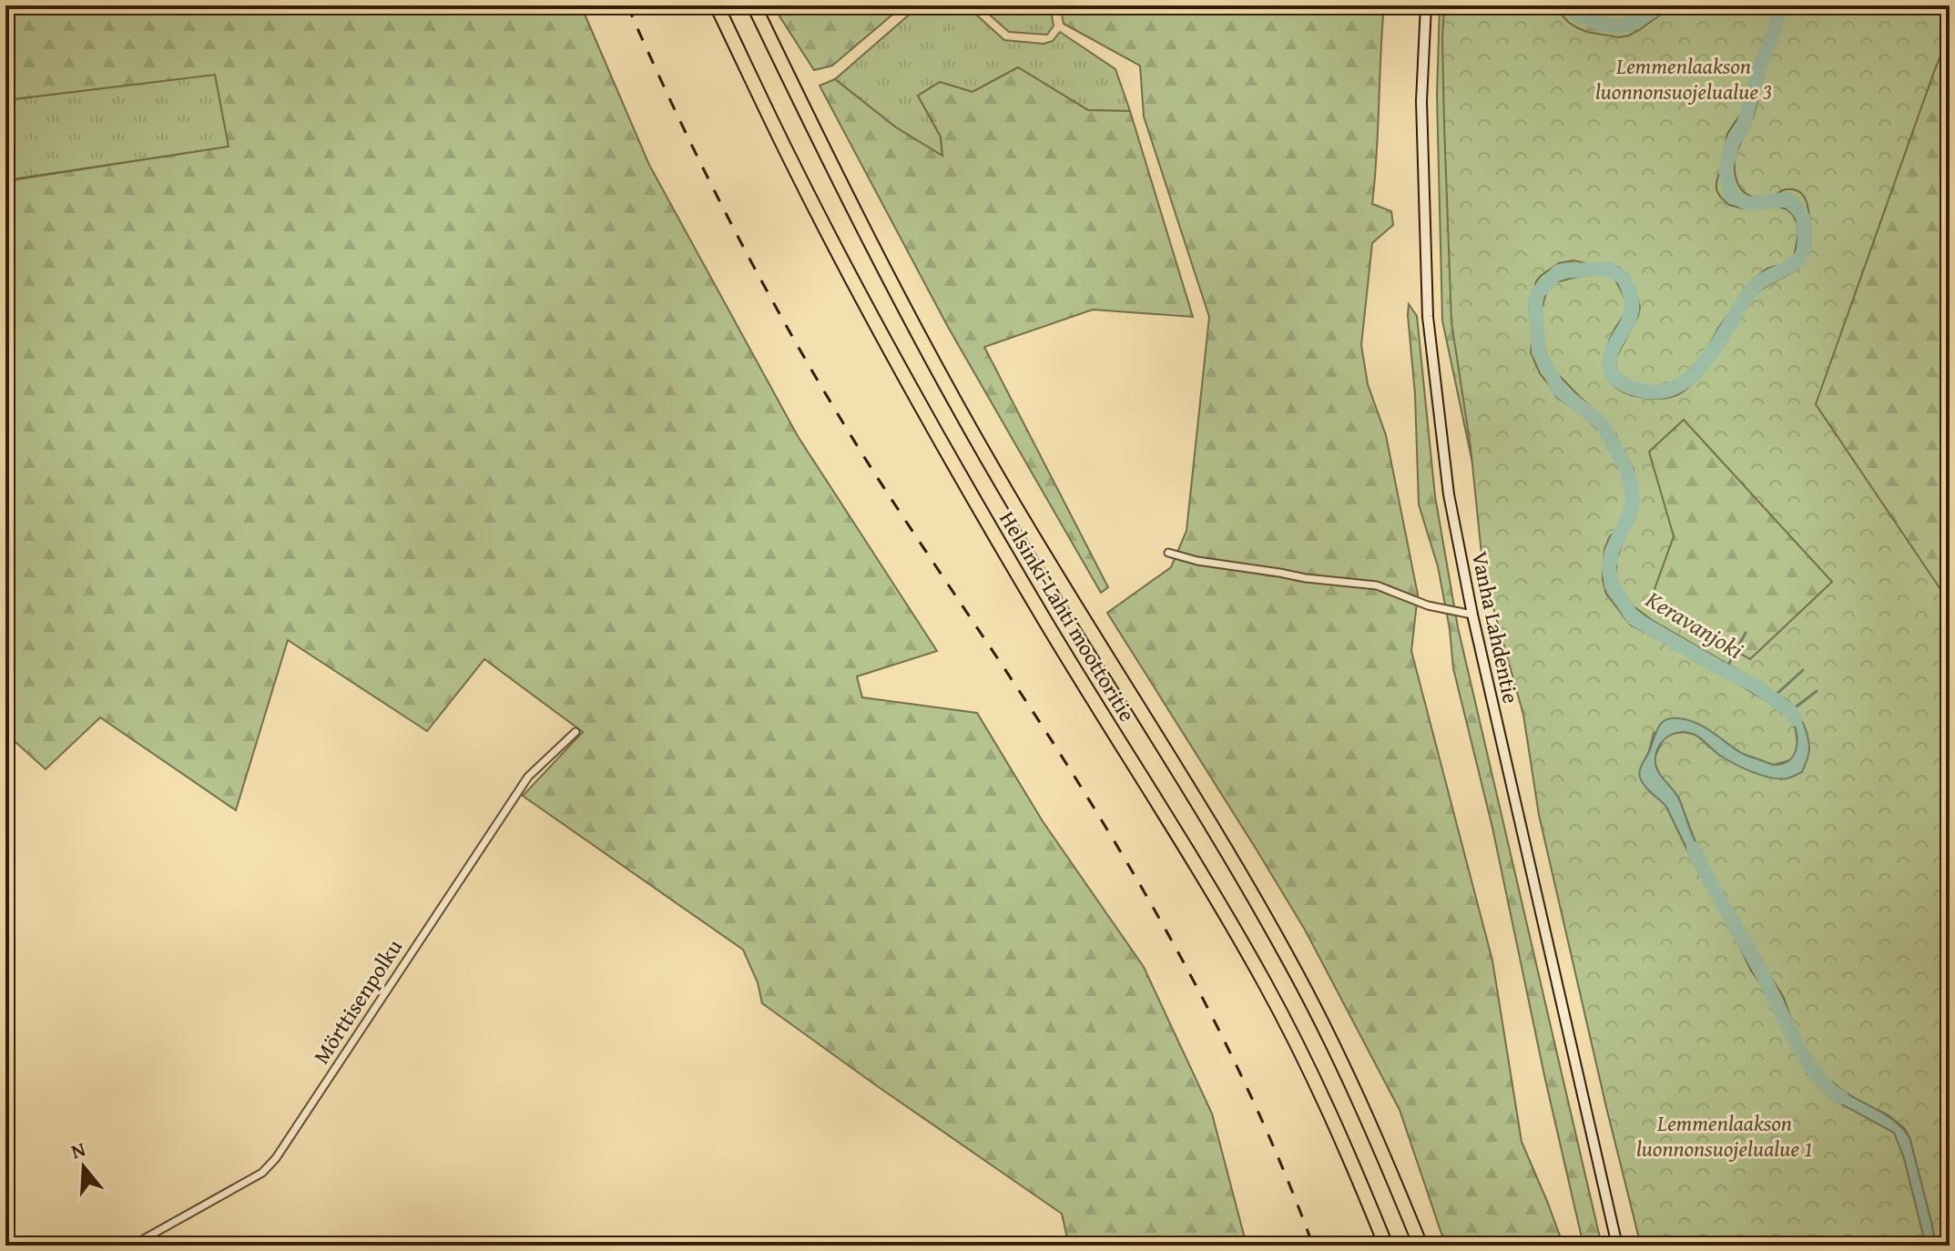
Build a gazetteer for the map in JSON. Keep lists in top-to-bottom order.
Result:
{
  "streets": {
    "highway": ["Helsinki-Lahti moottoritie"],
    "main road": ["Vanha Lahdentie"],
    "street": ["Mörttisenpolku"]
  },
  "water": ["Keravanjoki"],
  "parks": ["Lemmenlaakson luonnonsuojelualue 3", "Lemmenlaakson luonnonsuojelualue 1"],
  "north": "top"
}
